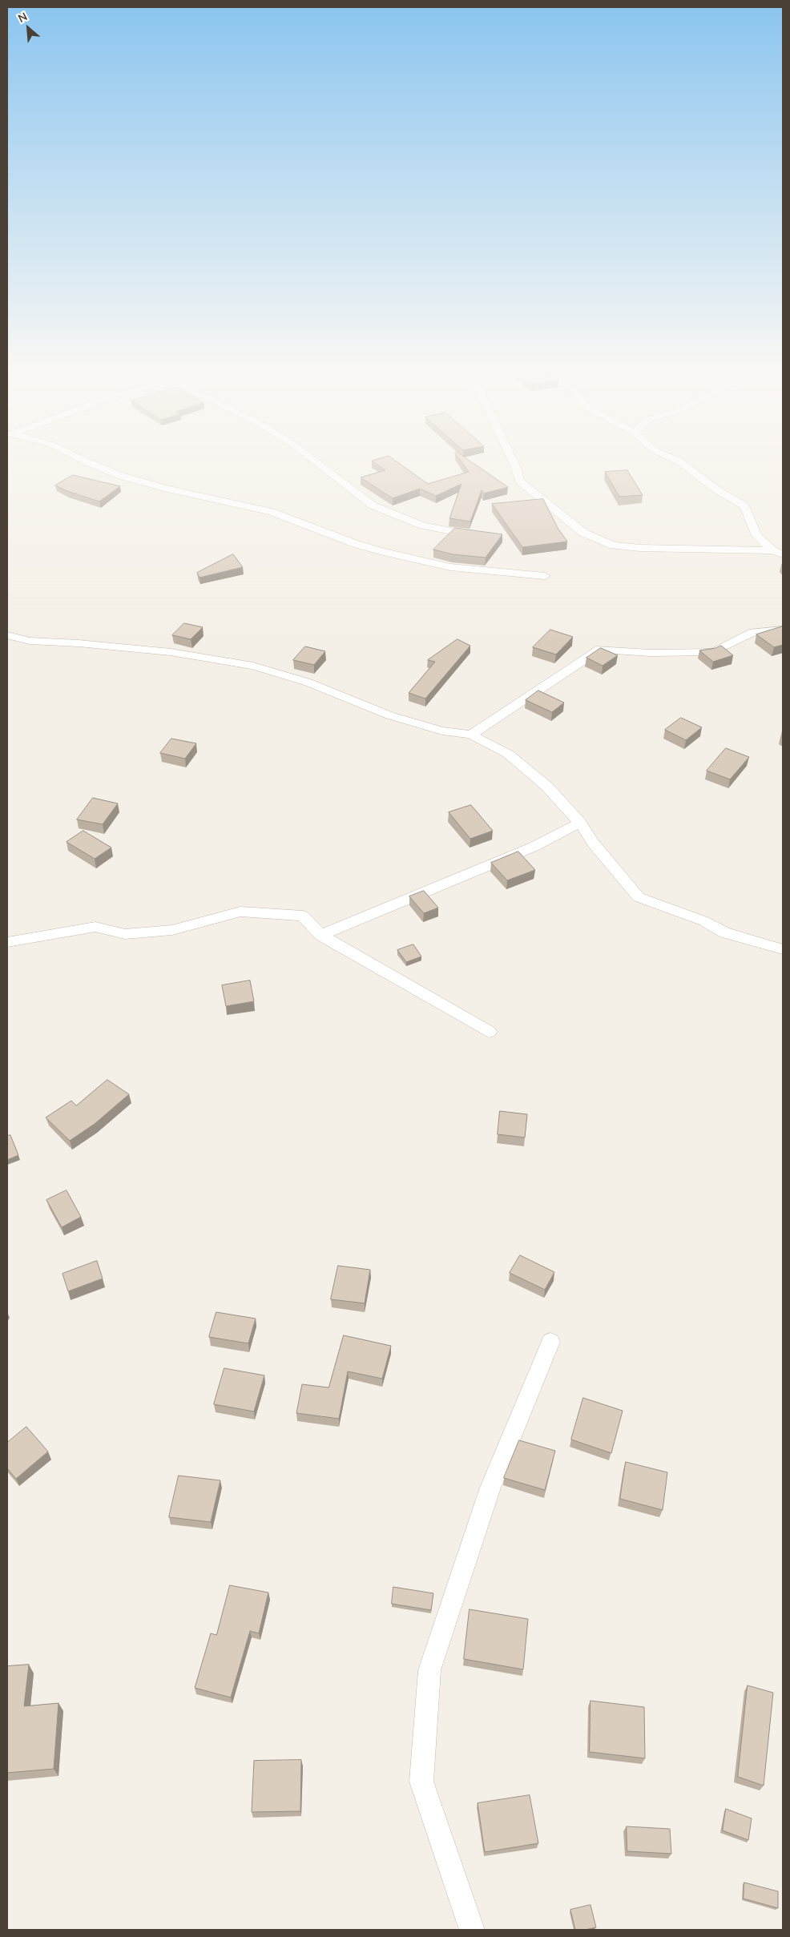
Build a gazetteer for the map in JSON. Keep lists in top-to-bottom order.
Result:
{
  "north": "top left"
}
